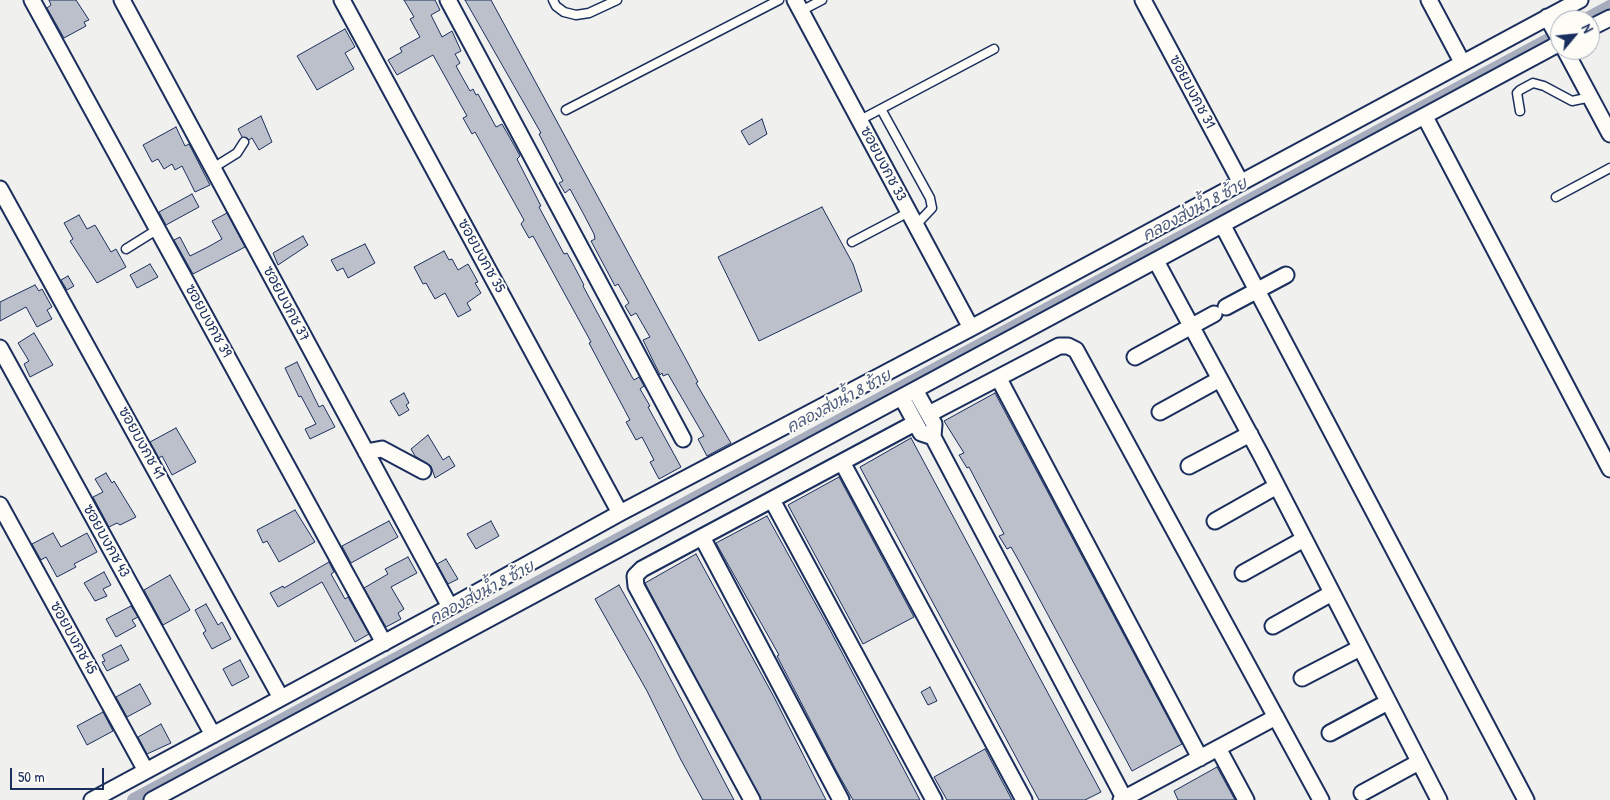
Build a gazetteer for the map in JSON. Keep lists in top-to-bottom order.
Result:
{
  "streets": {
    "street": [
      "ซอยบงกช 31",
      "ซอยบงกช 33",
      "ซอยบงกช 35",
      "ซอยบงกช 37",
      "ซอยบงกช 39",
      "ซอยบงกช 41",
      "ซอยบงกช 43",
      "ซอยบงกช 45"
    ]
  },
  "water": ["คลองส่งน้ำ 8 ซ้าย"],
  "scale_bar": "50 m",
  "north": "top right"
}
